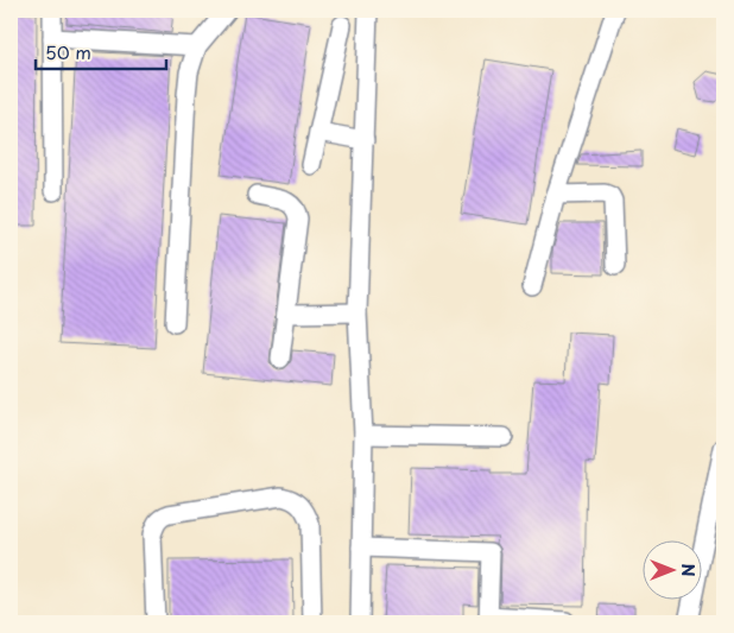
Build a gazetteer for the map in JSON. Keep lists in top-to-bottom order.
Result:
{
  "scale_bar": "50 m",
  "north": "right"
}
